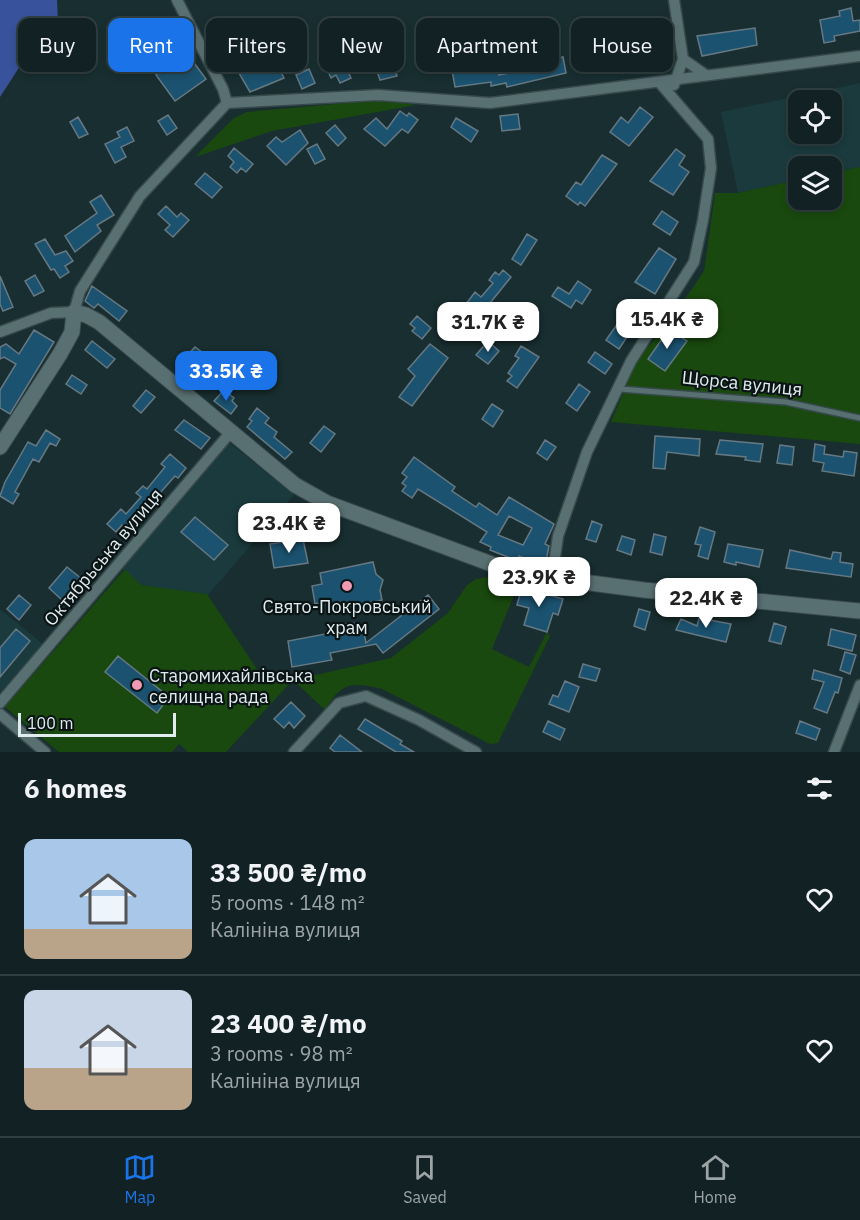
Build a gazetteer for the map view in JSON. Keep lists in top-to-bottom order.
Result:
{
  "streets": {
    "street": ["Октябрьська вулиця"],
    "lane": ["Щорса вулиця"]
  },
  "places": ["Свято-Покровський храм", "Старомихайлівська селищна рада"],
  "scale_bar": "100 m",
  "page": {
    "chip": [
      "Buy",
      "Rent",
      "Filters",
      "New",
      "Apartment",
      "House"
    ],
    "price": [
      "15.4K ₴",
      "31.7K ₴",
      "33.5K ₴",
      "23.4K ₴",
      "23.9K ₴",
      "22.4K ₴"
    ],
    "scale": "100 m",
    "heading": "6 homes",
    "list": [
      {
        "name": "33 500 ₴/mo",
        "note": "5 rooms · 148 m² · Калініна вулиця"
      },
      {
        "name": "23 400 ₴/mo",
        "note": "3 rooms · 98 m² · Калініна вулиця"
      }
    ],
    "tabs": ["Map", "Saved", "Home"]
  }
}
